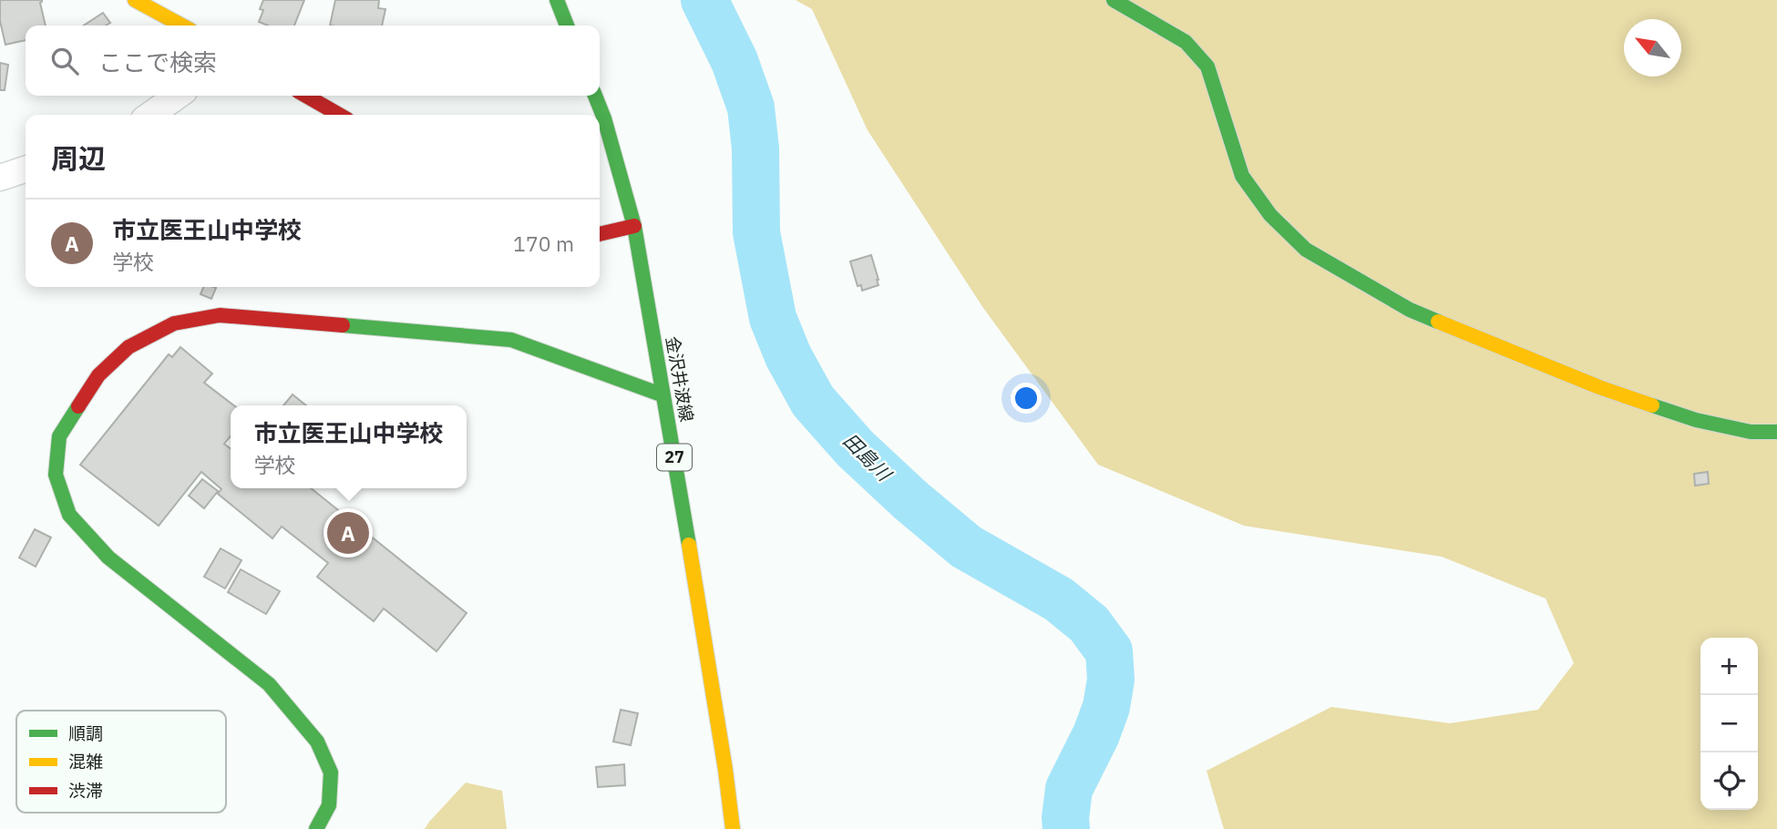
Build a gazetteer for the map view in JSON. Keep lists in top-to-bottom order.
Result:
{
  "streets": {
    "street": ["金沢井波線", "27"]
  },
  "water": ["田島川"],
  "legend": ["順調", "混雑", "渋滞"],
  "north": "top left",
  "page": {
    "search": "ここで検索",
    "heading": "周辺",
    "list": [
      {
        "mark": "A",
        "name": "市立医王山中学校",
        "note": "学校",
        "value": "170 m"
      }
    ],
    "popup": ["市立医王山中学校", "学校"],
    "pins": "A",
    "map_buttons": ["+", "−"]
  }
}
